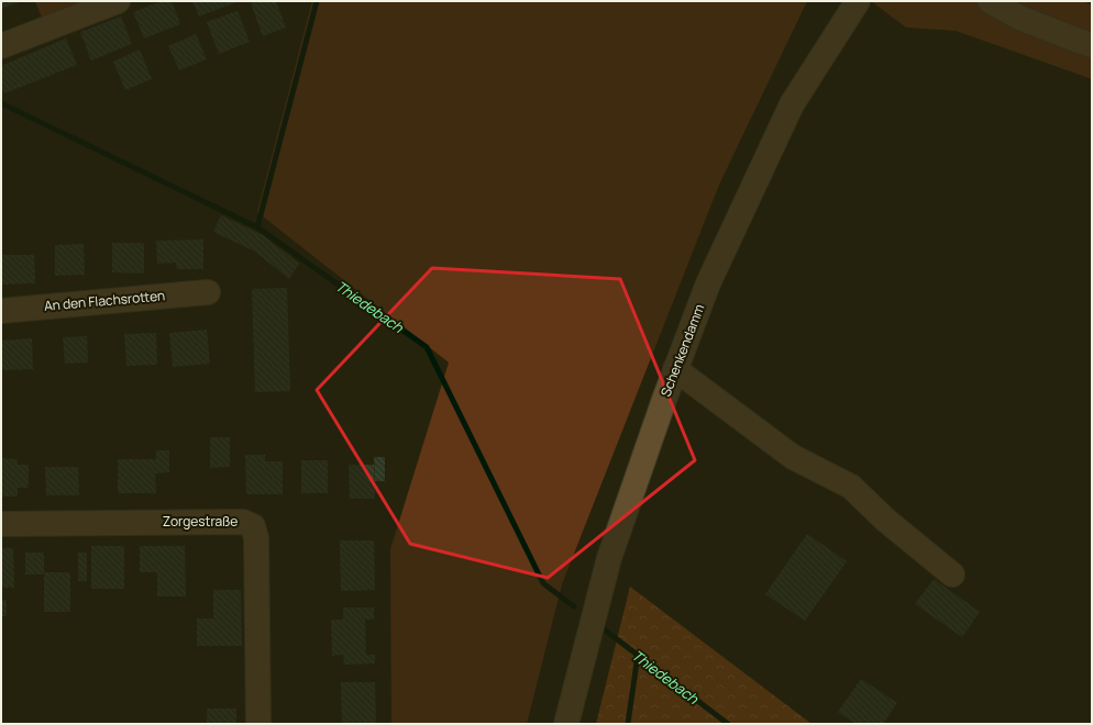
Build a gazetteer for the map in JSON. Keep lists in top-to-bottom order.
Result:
{
  "streets": {
    "street": ["An den Flachsrotten", "Schenkendamm", "Zorgestraße"]
  },
  "water": ["Thiedebach"]
}
